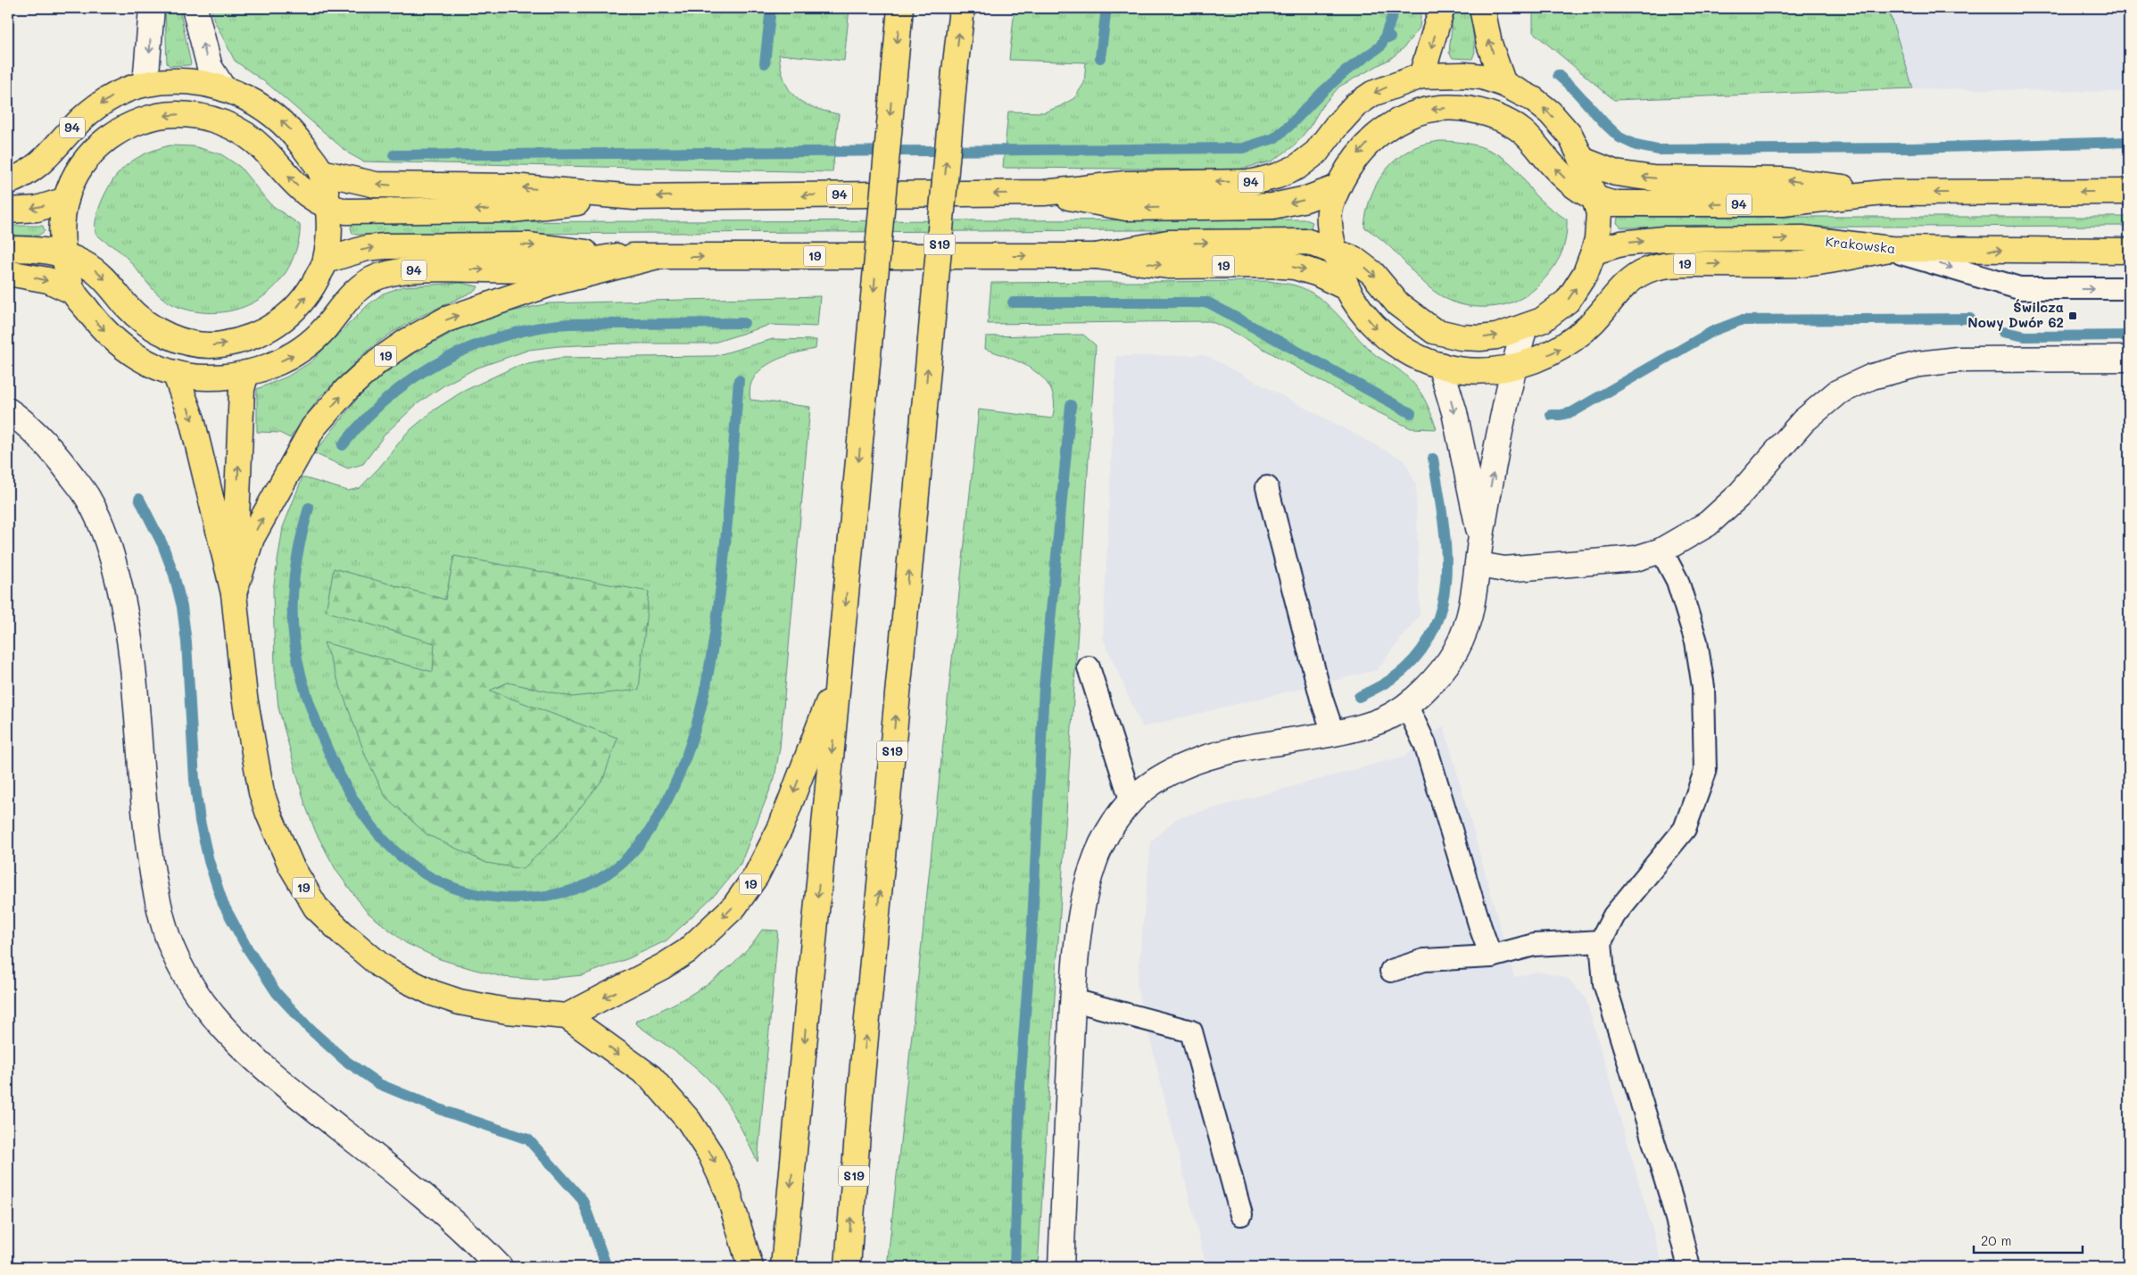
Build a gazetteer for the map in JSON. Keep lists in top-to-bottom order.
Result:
{
  "streets": {
    "main road": [
      "94",
      "S19",
      "Krakowska",
      "19"
    ]
  },
  "crossings": [
    ["94", "19"],
    ["Krakowska", "19"]
  ],
  "places": {
    "transit": ["Świlcza Nowy Dwór 62"]
  },
  "scale_bar": "20 m"
}
